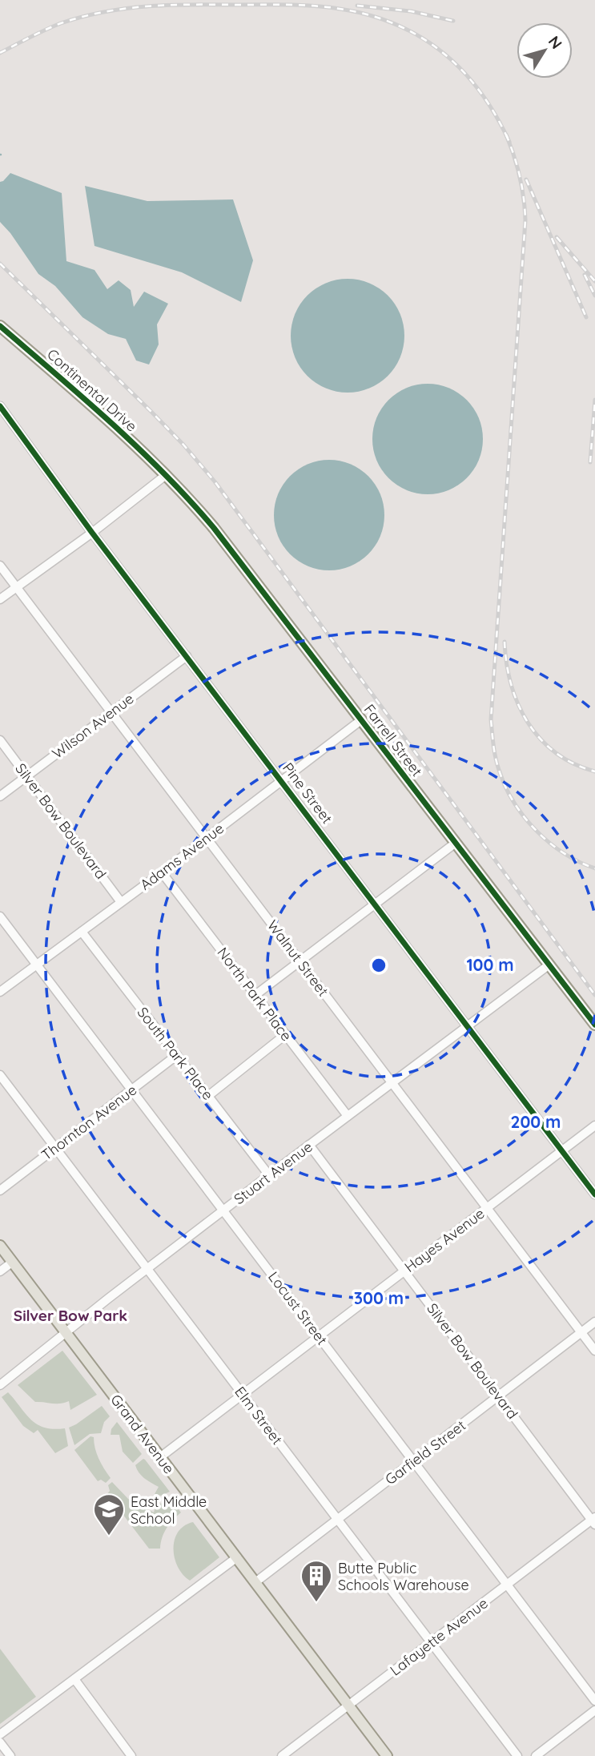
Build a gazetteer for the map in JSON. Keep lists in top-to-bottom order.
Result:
{
  "streets": {
    "main road": ["Continental Drive", "Farrell Street", "Grand Avenue"],
    "street": [
      "Wilson Avenue",
      "Pine Street",
      "Silver Bow Boulevard",
      "Adams Avenue",
      "Walnut Street",
      "North Park Place",
      "South Park Place",
      "Thornton Avenue",
      "Stuart Avenue",
      "Hayes Avenue",
      "Locust Street",
      "Elm Street",
      "Garfield Street",
      "Lafayette Avenue"
    ]
  },
  "crossings": [
    ["Continental Drive", "Farrell Street"],
    ["Wilson Avenue", "Pine Street"],
    ["Wilson Avenue", "Silver Bow Boulevard"],
    ["Wilson Avenue", "Walnut Street"],
    ["Farrell Street", "Adams Avenue"],
    ["Farrell Street", "Stuart Avenue"],
    ["Pine Street", "Adams Avenue"],
    ["Pine Street", "Stuart Avenue"],
    ["Pine Street", "Hayes Avenue"],
    ["Silver Bow Boulevard", "Adams Avenue"],
    ["Silver Bow Boulevard", "Stuart Avenue"],
    ["Silver Bow Boulevard", "Hayes Avenue"],
    ["Silver Bow Boulevard", "Garfield Street"],
    ["Silver Bow Boulevard", "Lafayette Avenue"],
    ["Adams Avenue", "Walnut Street"],
    ["Adams Avenue", "North Park Place"],
    ["Adams Avenue", "South Park Place"],
    ["Adams Avenue", "Locust Street"],
    ["Walnut Street", "Stuart Avenue"],
    ["Walnut Street", "Hayes Avenue"],
    ["Walnut Street", "Garfield Street"],
    ["North Park Place", "Stuart Avenue"],
    ["South Park Place", "Thornton Avenue"],
    ["South Park Place", "Stuart Avenue"],
    ["Thornton Avenue", "Locust Street"],
    ["Thornton Avenue", "Elm Street"],
    ["Stuart Avenue", "Locust Street"],
    ["Stuart Avenue", "Elm Street"],
    ["Stuart Avenue", "Grand Avenue"],
    ["Hayes Avenue", "Locust Street"],
    ["Hayes Avenue", "Elm Street"],
    ["Hayes Avenue", "Grand Avenue"],
    ["Locust Street", "Garfield Street"],
    ["Locust Street", "Lafayette Avenue"],
    ["Elm Street", "Garfield Street"],
    ["Elm Street", "Lafayette Avenue"],
    ["Grand Avenue", "Garfield Street"],
    ["Grand Avenue", "Lafayette Avenue"]
  ],
  "districts": ["Silver Bow Park"],
  "places": {
    "school or university": ["East Middle School"],
    "building": ["Butte Public Schools Warehouse"]
  },
  "north": "top right",
  "rings": ["100 m", "200 m", "300 m"]
}
